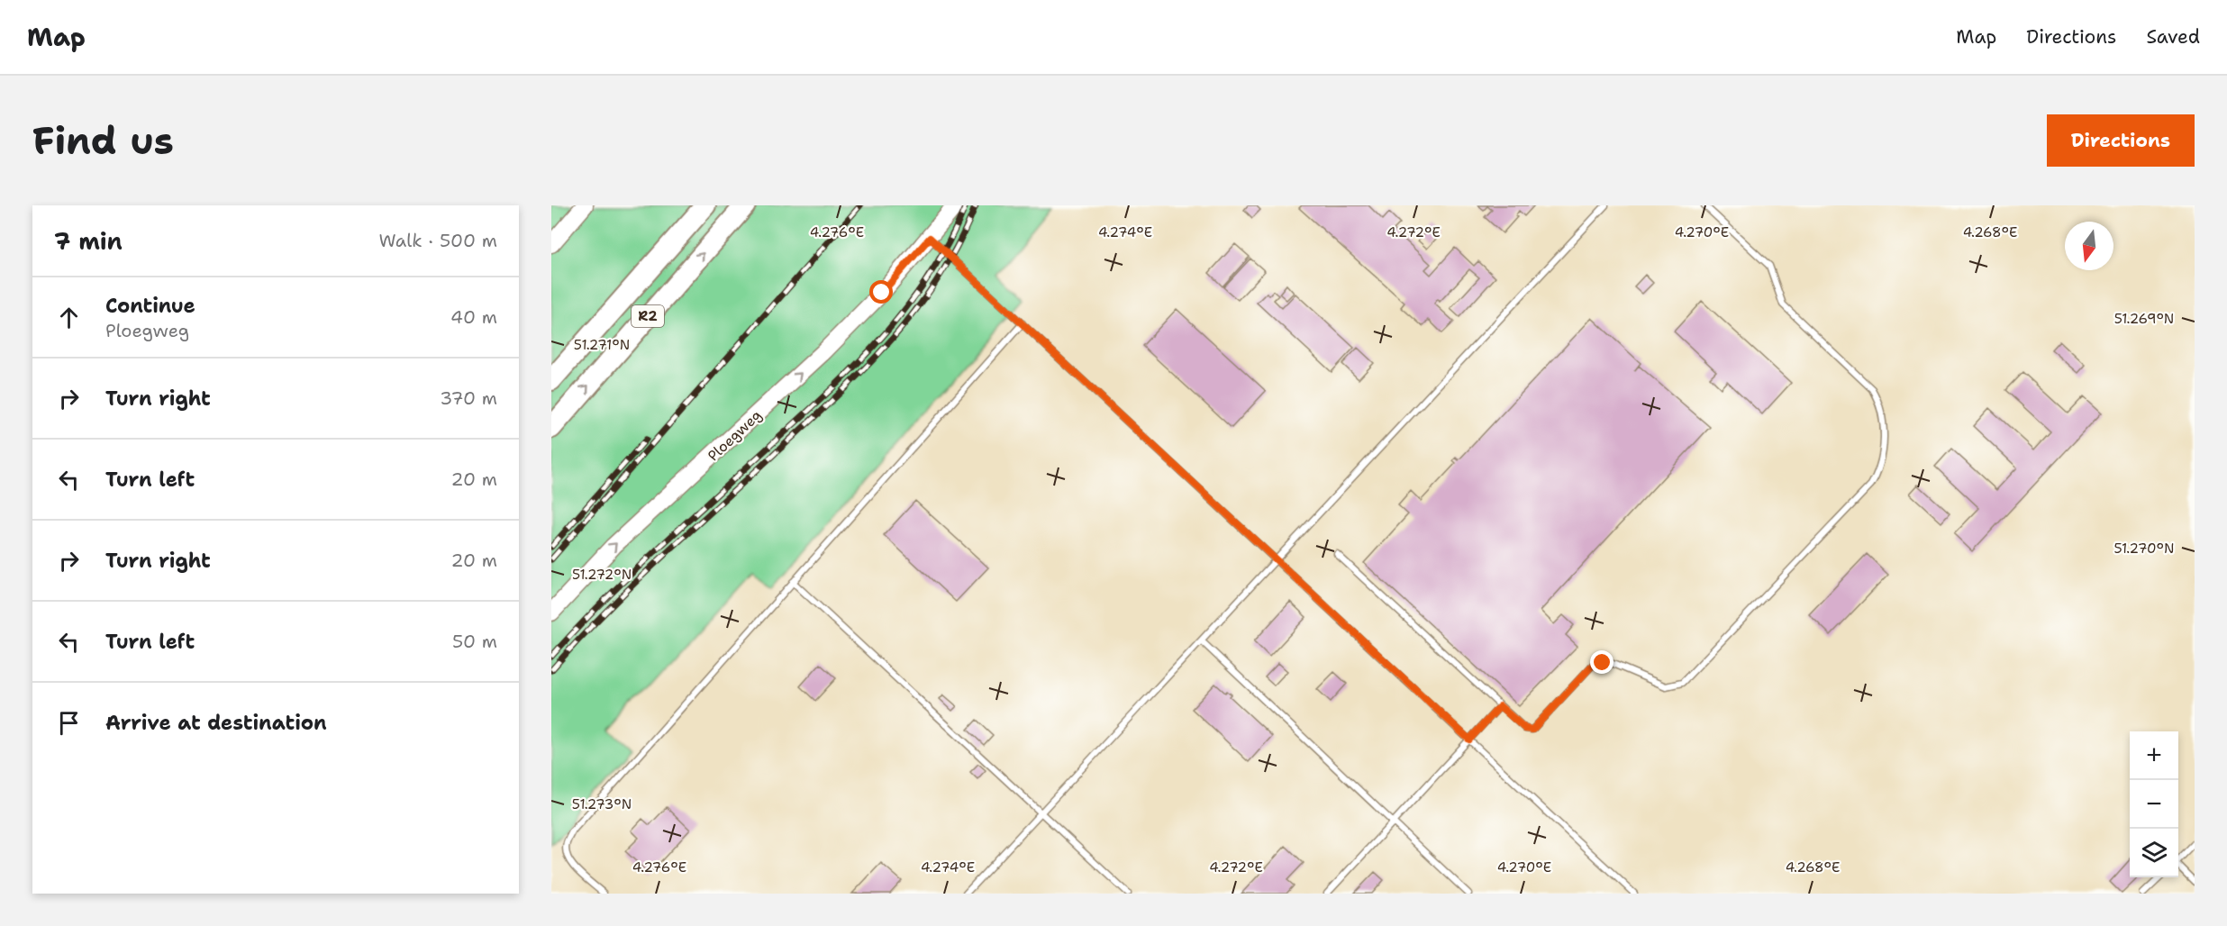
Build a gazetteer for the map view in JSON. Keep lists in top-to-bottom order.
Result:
{
  "streets": {
    "highway": ["R2"],
    "street": ["Ploegweg"]
  },
  "one_way": ["Ploegweg"],
  "north": "bottom",
  "page": {
    "header": "Map",
    "nav": ["Map", "Directions", "Saved"],
    "buttons": "Directions",
    "title": "Find us",
    "heading": ["7 min", "Walk · 500 m"],
    "list": [
      ["Continue", "Ploegweg", "40 m"],
      ["Turn right", "370 m"],
      ["Turn left", "20 m"],
      ["Turn right", "20 m"],
      ["Turn left", "50 m"],
      "Arrive at destination"
    ],
    "map_buttons": ["+", "−"]
  },
  "coordinates": [
    "4.276°E",
    "4.274°E",
    "4.272°E",
    "4.270°E",
    "4.268°E",
    "51.269°N",
    "51.271°N",
    "51.270°N",
    "51.272°N",
    "51.273°N"
  ]
}
